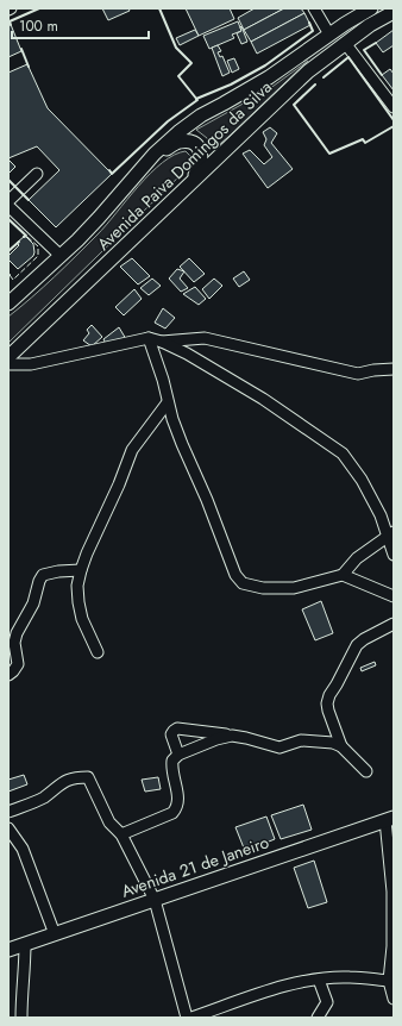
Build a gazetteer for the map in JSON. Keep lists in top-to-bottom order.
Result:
{
  "streets": {
    "main road": ["Avenida Paiva Domingos da Silva", "Avenida 21 de Janeiro"]
  },
  "scale_bar": "100 m"
}
